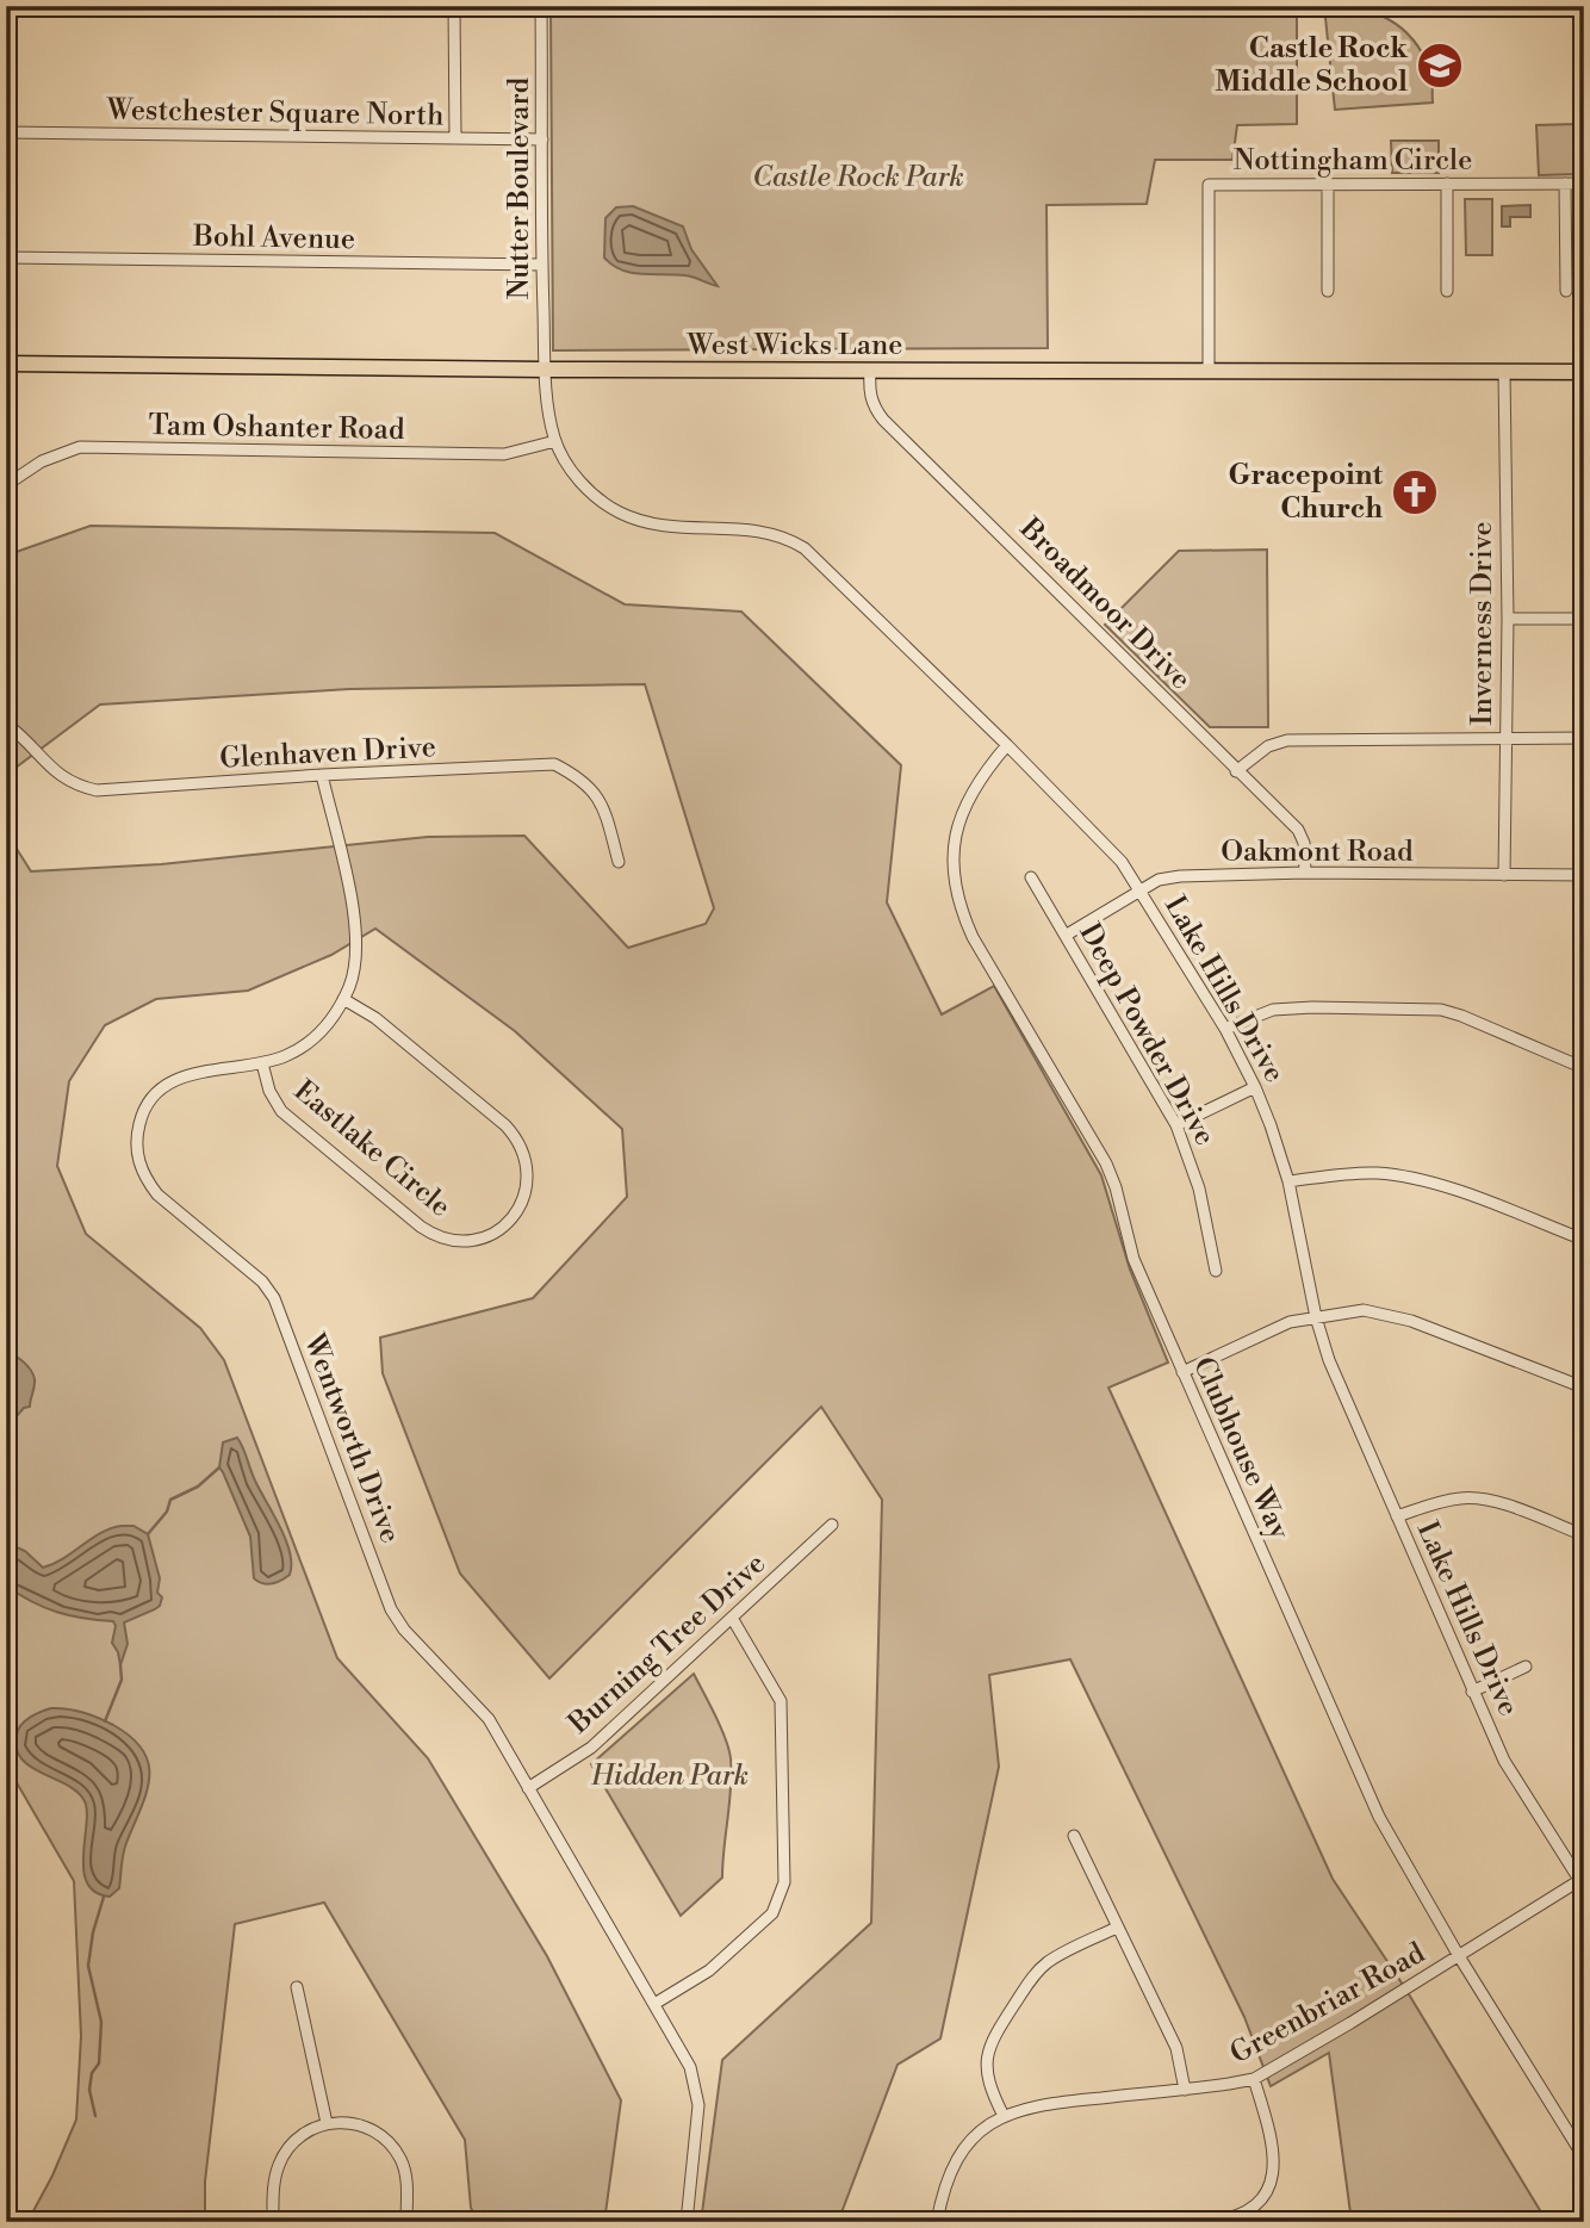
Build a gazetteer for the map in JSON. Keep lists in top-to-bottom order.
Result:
{
  "streets": {
    "main road": ["West Wicks Lane"],
    "street": [
      "Westchester Square North",
      "Nottingham Circle",
      "Nutter Boulevard",
      "Bohl Avenue",
      "Tam Oshanter Road",
      "Broadmoor Drive",
      "Inverness Drive",
      "Glenhaven Drive",
      "Oakmont Road",
      "Lake Hills Drive",
      "Deep Powder Drive",
      "Eastlake Circle",
      "Wentworth Drive",
      "Clubhouse Way",
      "Burning Tree Drive",
      "Greenbriar Road"
    ]
  },
  "crossings": [
    ["Westchester Square North", "Nutter Boulevard"],
    ["Nottingham Circle", "West Wicks Lane"],
    ["Nutter Boulevard", "Bohl Avenue"],
    ["Nutter Boulevard", "West Wicks Lane"],
    ["Nutter Boulevard", "Lake Hills Drive"],
    ["West Wicks Lane", "Broadmoor Drive"],
    ["West Wicks Lane", "Inverness Drive"],
    ["West Wicks Lane", "Lake Hills Drive"],
    ["Tam Oshanter Road", "Lake Hills Drive"],
    ["Broadmoor Drive", "Oakmont Road"],
    ["Inverness Drive", "Oakmont Road"],
    ["Glenhaven Drive", "Wentworth Drive"],
    ["Oakmont Road", "Lake Hills Drive"],
    ["Oakmont Road", "Deep Powder Drive"],
    ["Lake Hills Drive", "Clubhouse Way"],
    ["Lake Hills Drive", "Greenbriar Road"],
    ["Eastlake Circle", "Wentworth Drive"],
    ["Wentworth Drive", "Burning Tree Drive"],
    ["Clubhouse Way", "Greenbriar Road"]
  ],
  "parks": ["Castle Rock Park", "Hidden Park"],
  "places": {
    "school or university": ["Castle Rock Middle School"],
    "church": ["Gracepoint Church"]
  }
}
